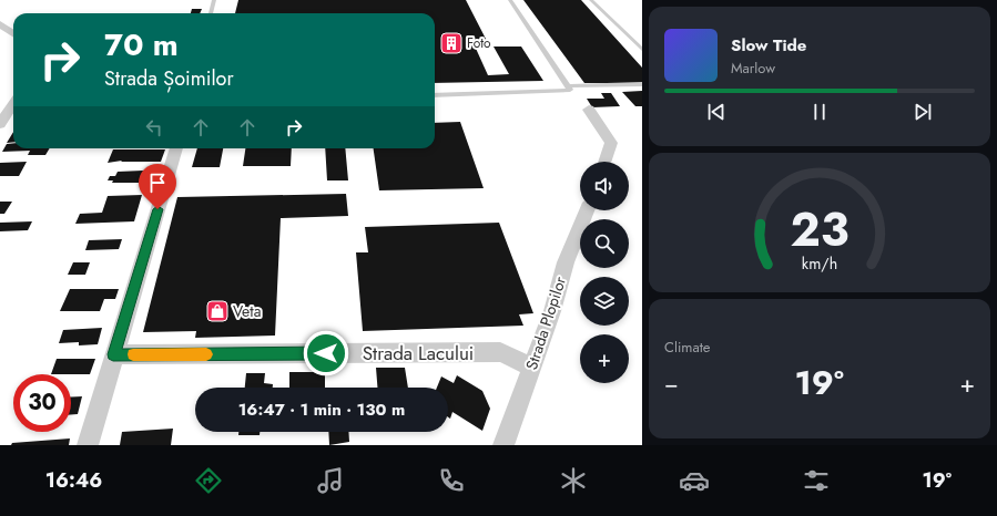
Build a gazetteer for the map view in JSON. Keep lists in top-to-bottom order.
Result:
{
  "streets": {
    "street": ["Strada Plopilor", "Strada Lacului"]
  },
  "crossings": [
    ["Strada Plopilor", "Strada Lacului"]
  ],
  "places": {
    "building": ["Foto"],
    "shop": ["Veta"]
  },
  "page": {
    "turn": ["70 m", "Strada Șoimilor"],
    "song": ["Slow Tide", "Marlow"],
    "map_buttons": "+",
    "tile": "Climate",
    "heat": ["−", "19°", "+"],
    "limit": "30",
    "trip": "16:47 · 1 min · 130 m",
    "tabs": ["16:46", "19°"],
    "gauge": ["23", "km/h"]
  }
}
